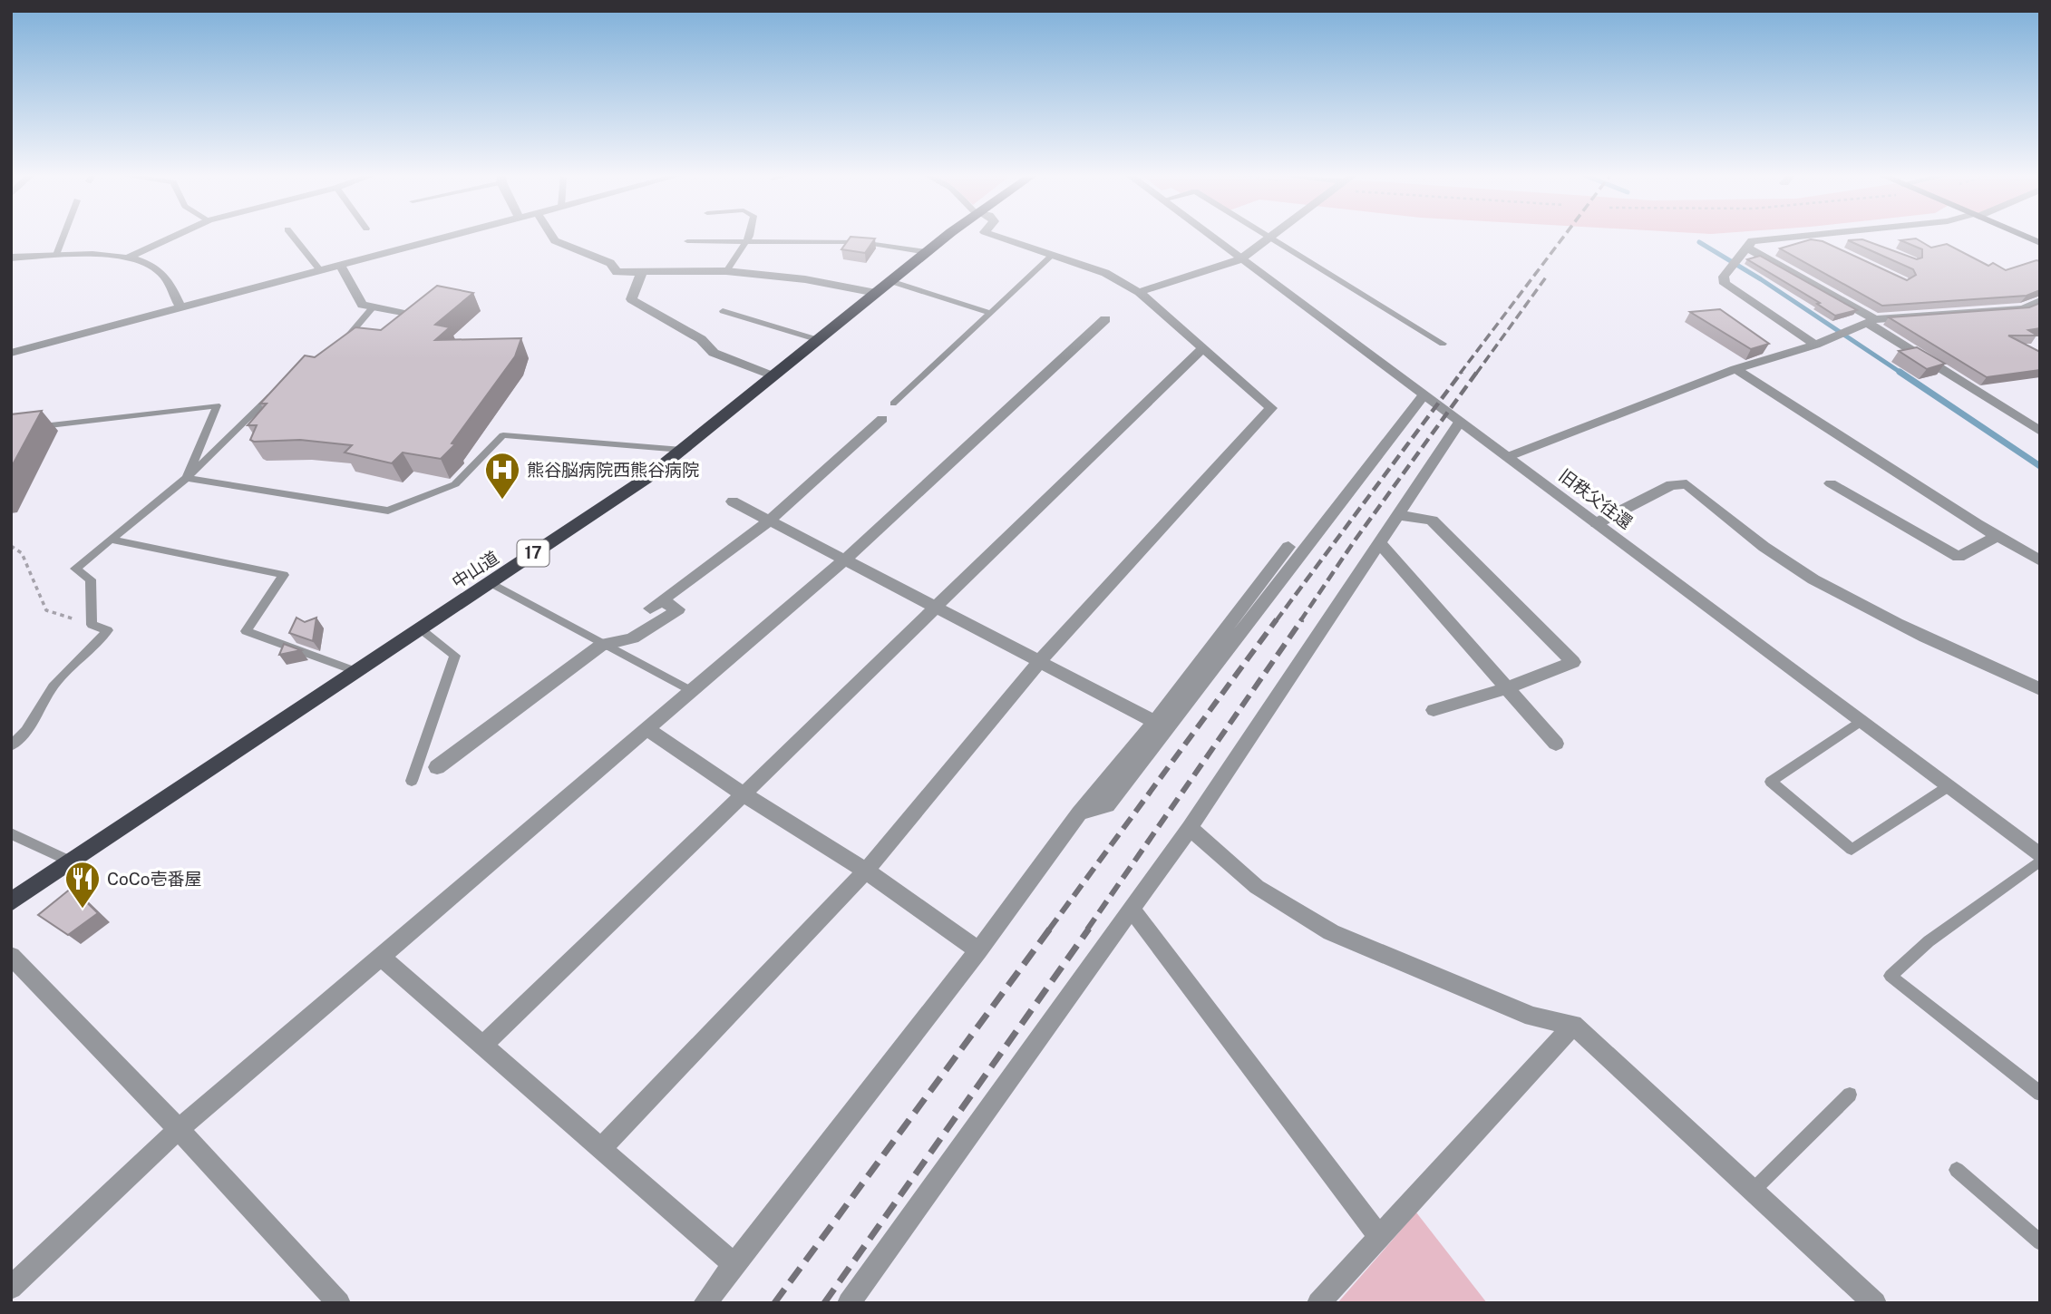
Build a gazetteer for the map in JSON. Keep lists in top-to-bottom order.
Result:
{
  "streets": {
    "highway": ["17", "中山道"],
    "street": ["旧秩父往還"]
  },
  "places": {
    "hospital": ["熊谷脳病院西熊谷病院"],
    "restaurant": ["CoCo壱番屋"]
  }
}
